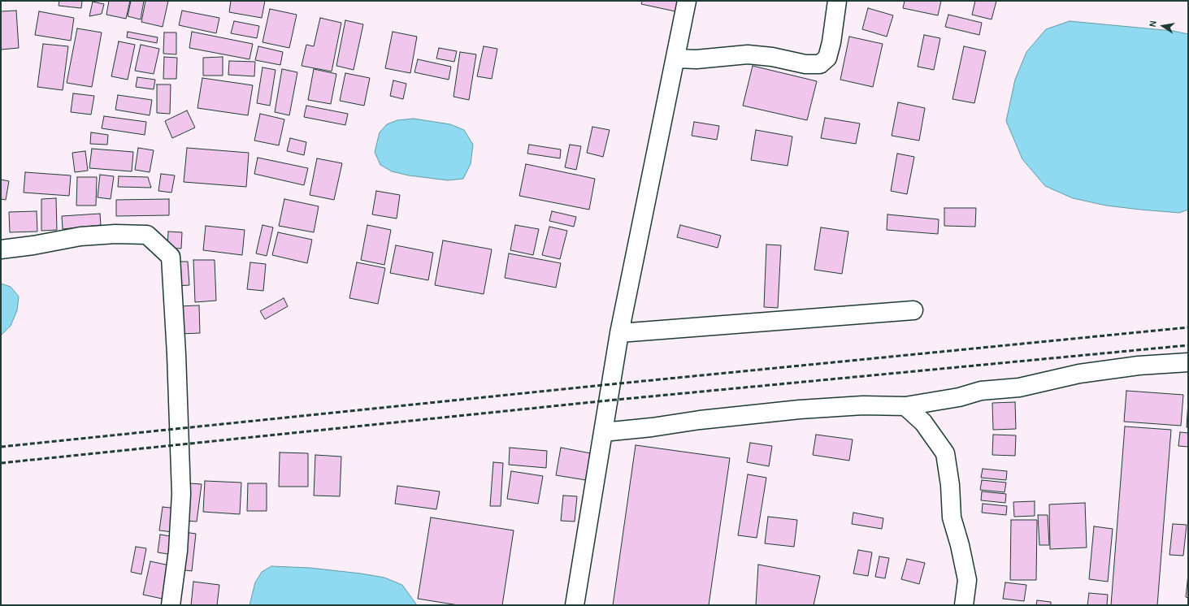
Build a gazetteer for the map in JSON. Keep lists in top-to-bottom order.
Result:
{
  "north": "left"
}
